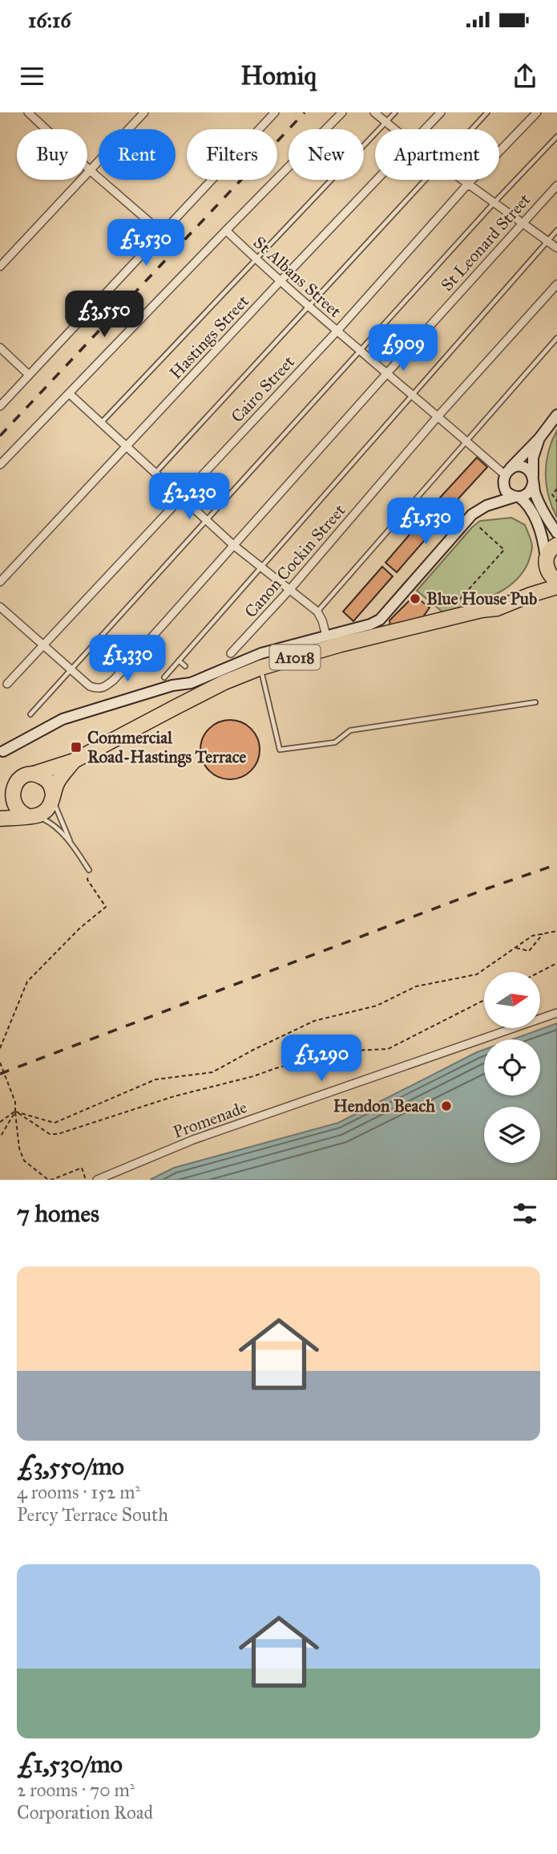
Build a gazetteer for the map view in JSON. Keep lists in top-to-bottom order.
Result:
{
  "streets": {
    "highway": ["A1018"],
    "street": [
      "St Leonard Street",
      "St Albans Street",
      "Hastings Street",
      "Cairo Street",
      "Canon Cockin Street",
      "Promenade"
    ]
  },
  "crossings": [
    ["St Leonard Street", "St Albans Street"],
    ["St Albans Street", "Hastings Street"],
    ["St Albans Street", "Cairo Street"],
    ["St Albans Street", "Canon Cockin Street"]
  ],
  "places": {
    "other": ["Blue House Pub", "Hendon Beach"],
    "transit": ["Commercial Road-Hastings Terrace"]
  },
  "north": "right",
  "page": {
    "status": "16:16",
    "header": "Homiq",
    "chip": [
      "Buy",
      "Rent",
      "Filters",
      "New",
      "Apartment"
    ],
    "price": [
      "£1,530",
      "£3,550",
      "£909",
      "£2,230",
      "£1,530",
      "£1,330",
      "£1,290"
    ],
    "heading": "7 homes",
    "list": [
      {
        "name": "£3,550/mo",
        "note": "4 rooms · 152 m² · Percy Terrace South"
      },
      {
        "name": "£1,530/mo",
        "note": "2 rooms · 70 m² · Corporation Road"
      }
    ]
  }
}
